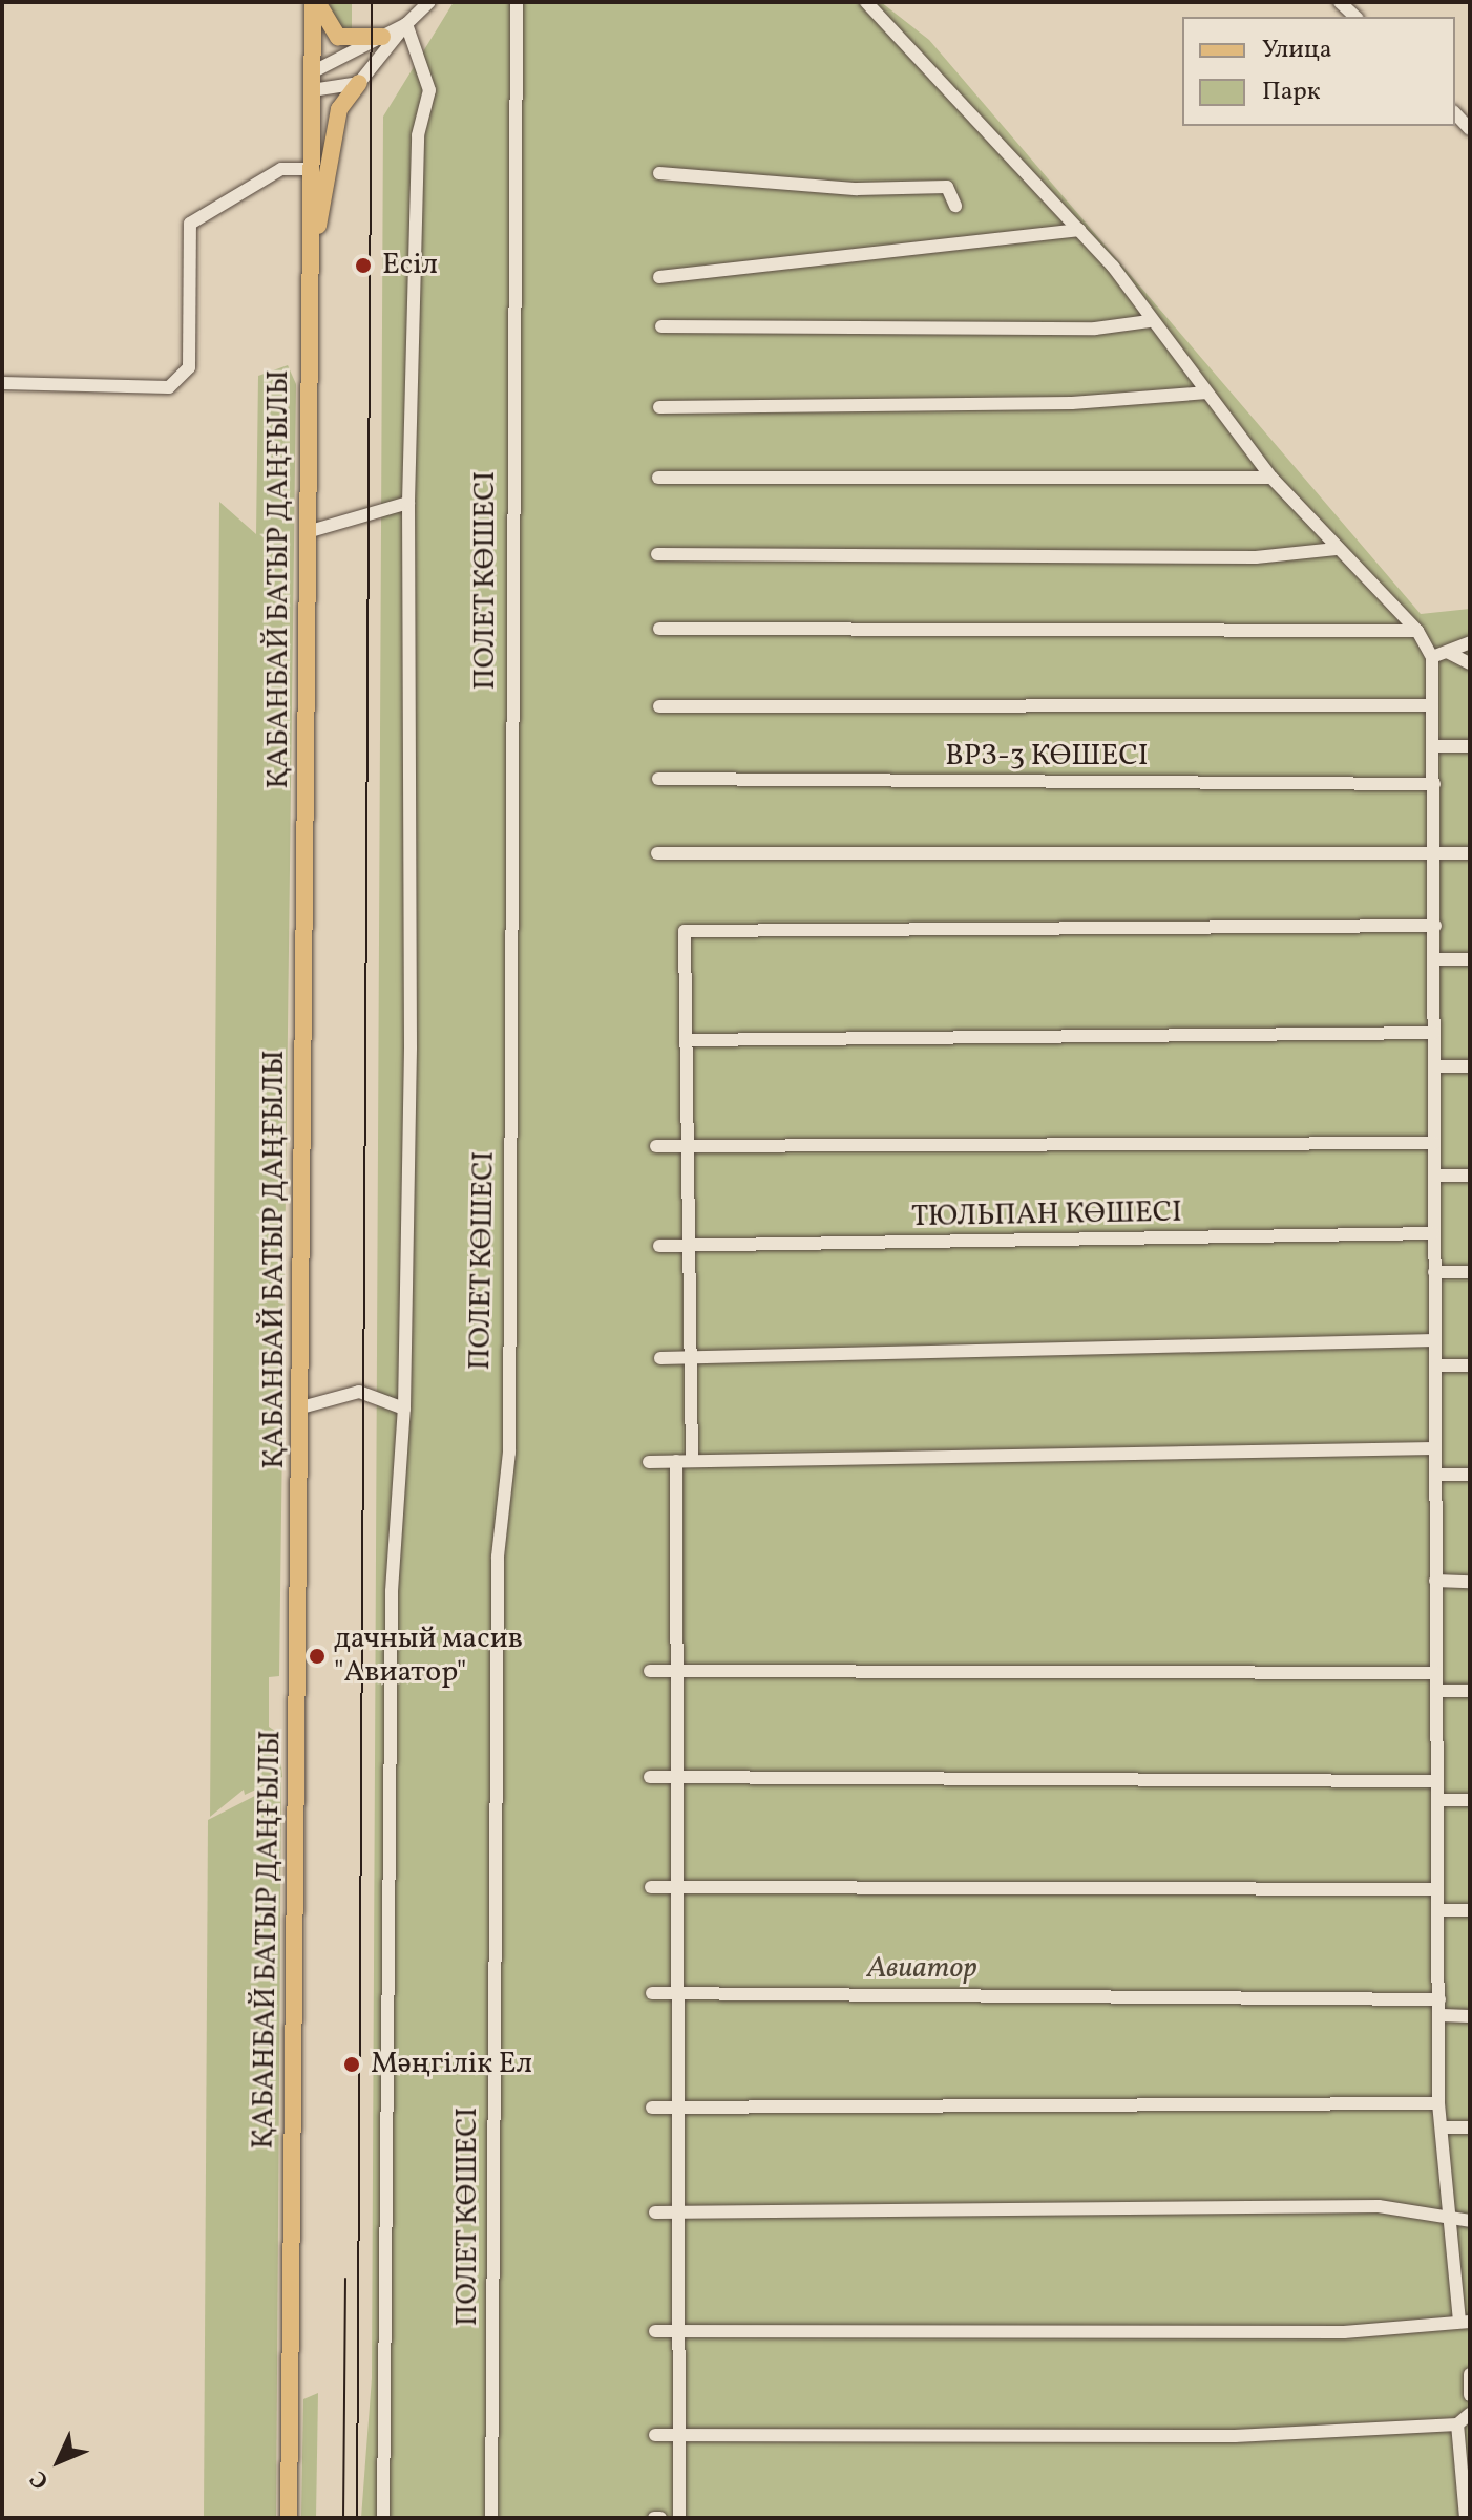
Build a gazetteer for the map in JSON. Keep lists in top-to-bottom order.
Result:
{
  "streets": {
    "main road": ["ҚАБАНБАЙ БАТЫР ДАҢҒЫЛЫ"],
    "street": ["ПОЛЕТ КӨШЕСІ", "ВРЗ-3 КӨШЕСІ", "ТЮЛЬПАН КӨШЕСІ"]
  },
  "parks": ["Авиатор"],
  "places": ["Есіл", "дачный масив \"Авиатор\"", "Мәңгілік Ел"],
  "legend": ["Улица", "Парк"],
  "north": "bottom left"
}
